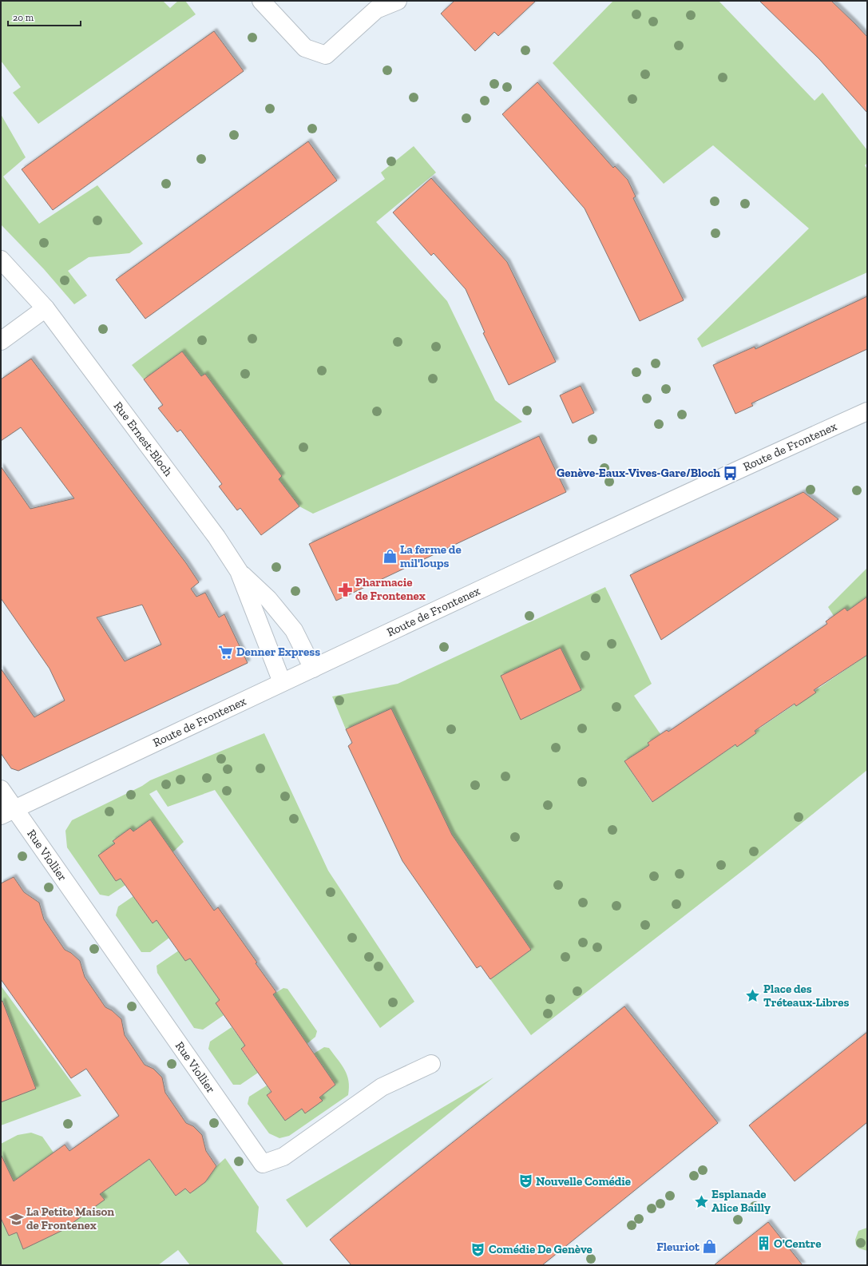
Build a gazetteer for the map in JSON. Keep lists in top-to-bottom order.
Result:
{
  "streets": {
    "street": ["Rue Ernest-Bloch", "Route de Frontenex", "Rue Viollier"]
  },
  "crossings": [
    ["Rue Ernest-Bloch", "Route de Frontenex"],
    ["Route de Frontenex", "Rue Viollier"]
  ],
  "places": {
    "bus stop": ["Genève-Eaux-Vives-Gare/Bloch"],
    "shop": ["La ferme de mil'loups", "Fleuriot"],
    "pharmacy": ["Pharmacie de Frontenex"],
    "supermarket": ["Denner Express"],
    "place": ["Place des Tréteaux-Libres", "Esplanade Alice Bailly"],
    "theatre": ["Nouvelle Comédie", "Comédie De Genève"],
    "school or university": ["La Petite Maison de Frontenex"],
    "building": ["O'Centre"]
  },
  "scale_bar": "20 m"
}
